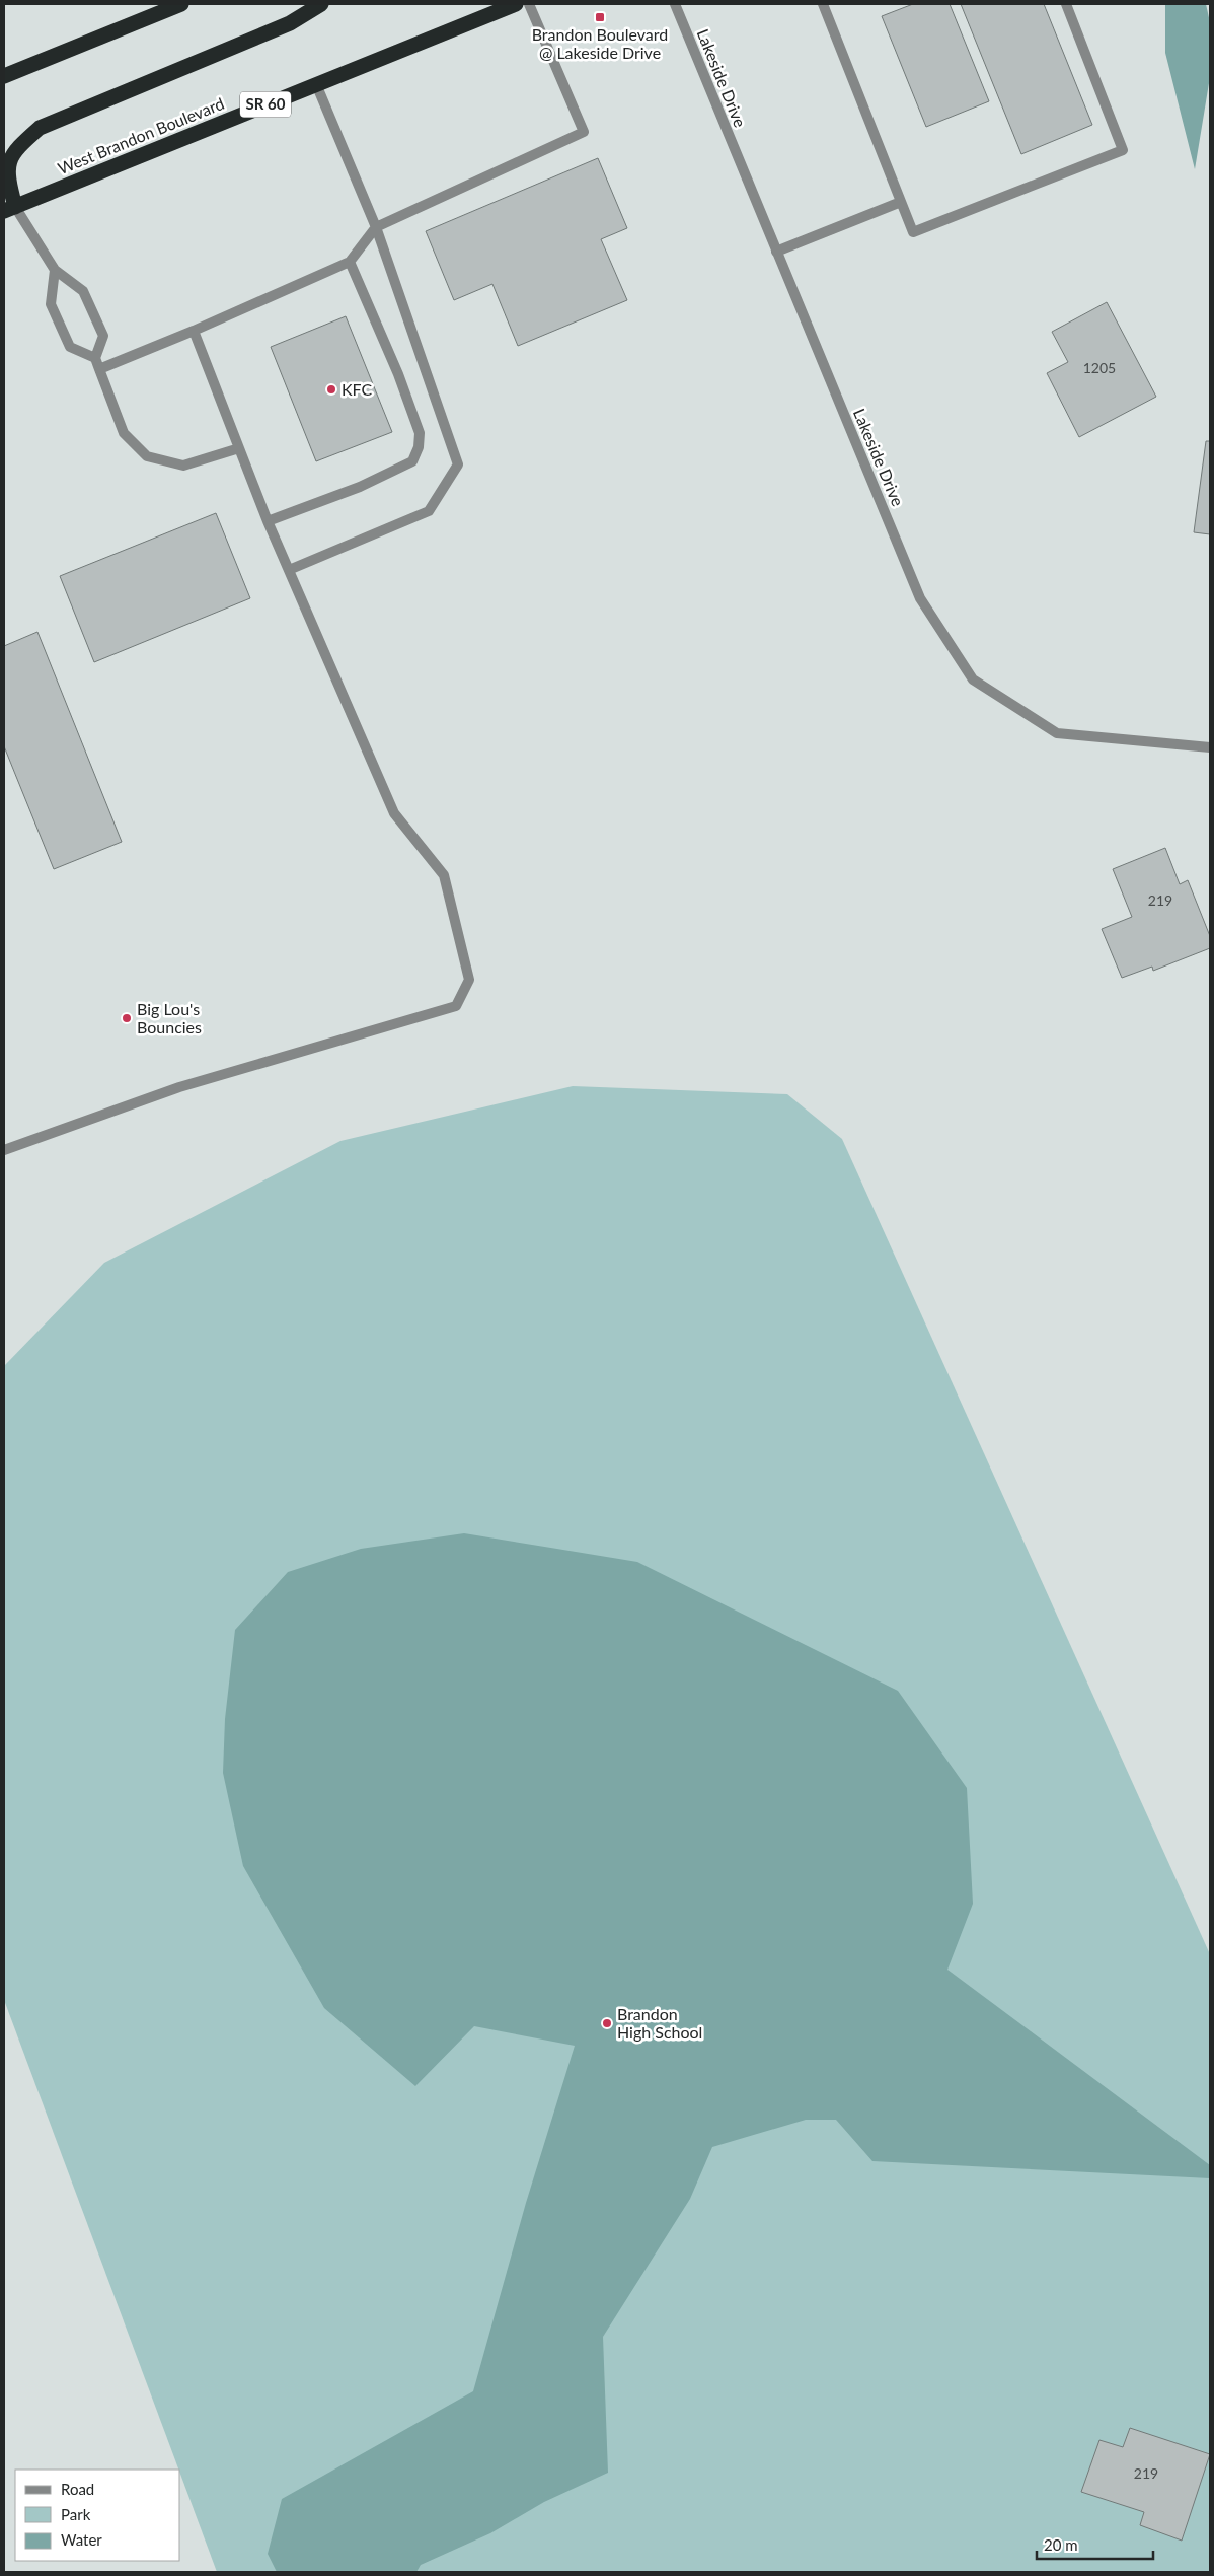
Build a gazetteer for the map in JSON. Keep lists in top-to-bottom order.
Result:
{
  "streets": {
    "highway": ["SR 60", "West Brandon Boulevard"],
    "street": ["Lakeside Drive"]
  },
  "places": {
    "transit": ["Brandon Boulevard @ Lakeside Drive"],
    "other": ["KFC", "Big Lou's Bouncies", "Brandon High School"]
  },
  "house_numbers": ["1205", "219", "219"],
  "legend": ["Road", "Park", "Water"],
  "scale_bar": "20 m"
}
